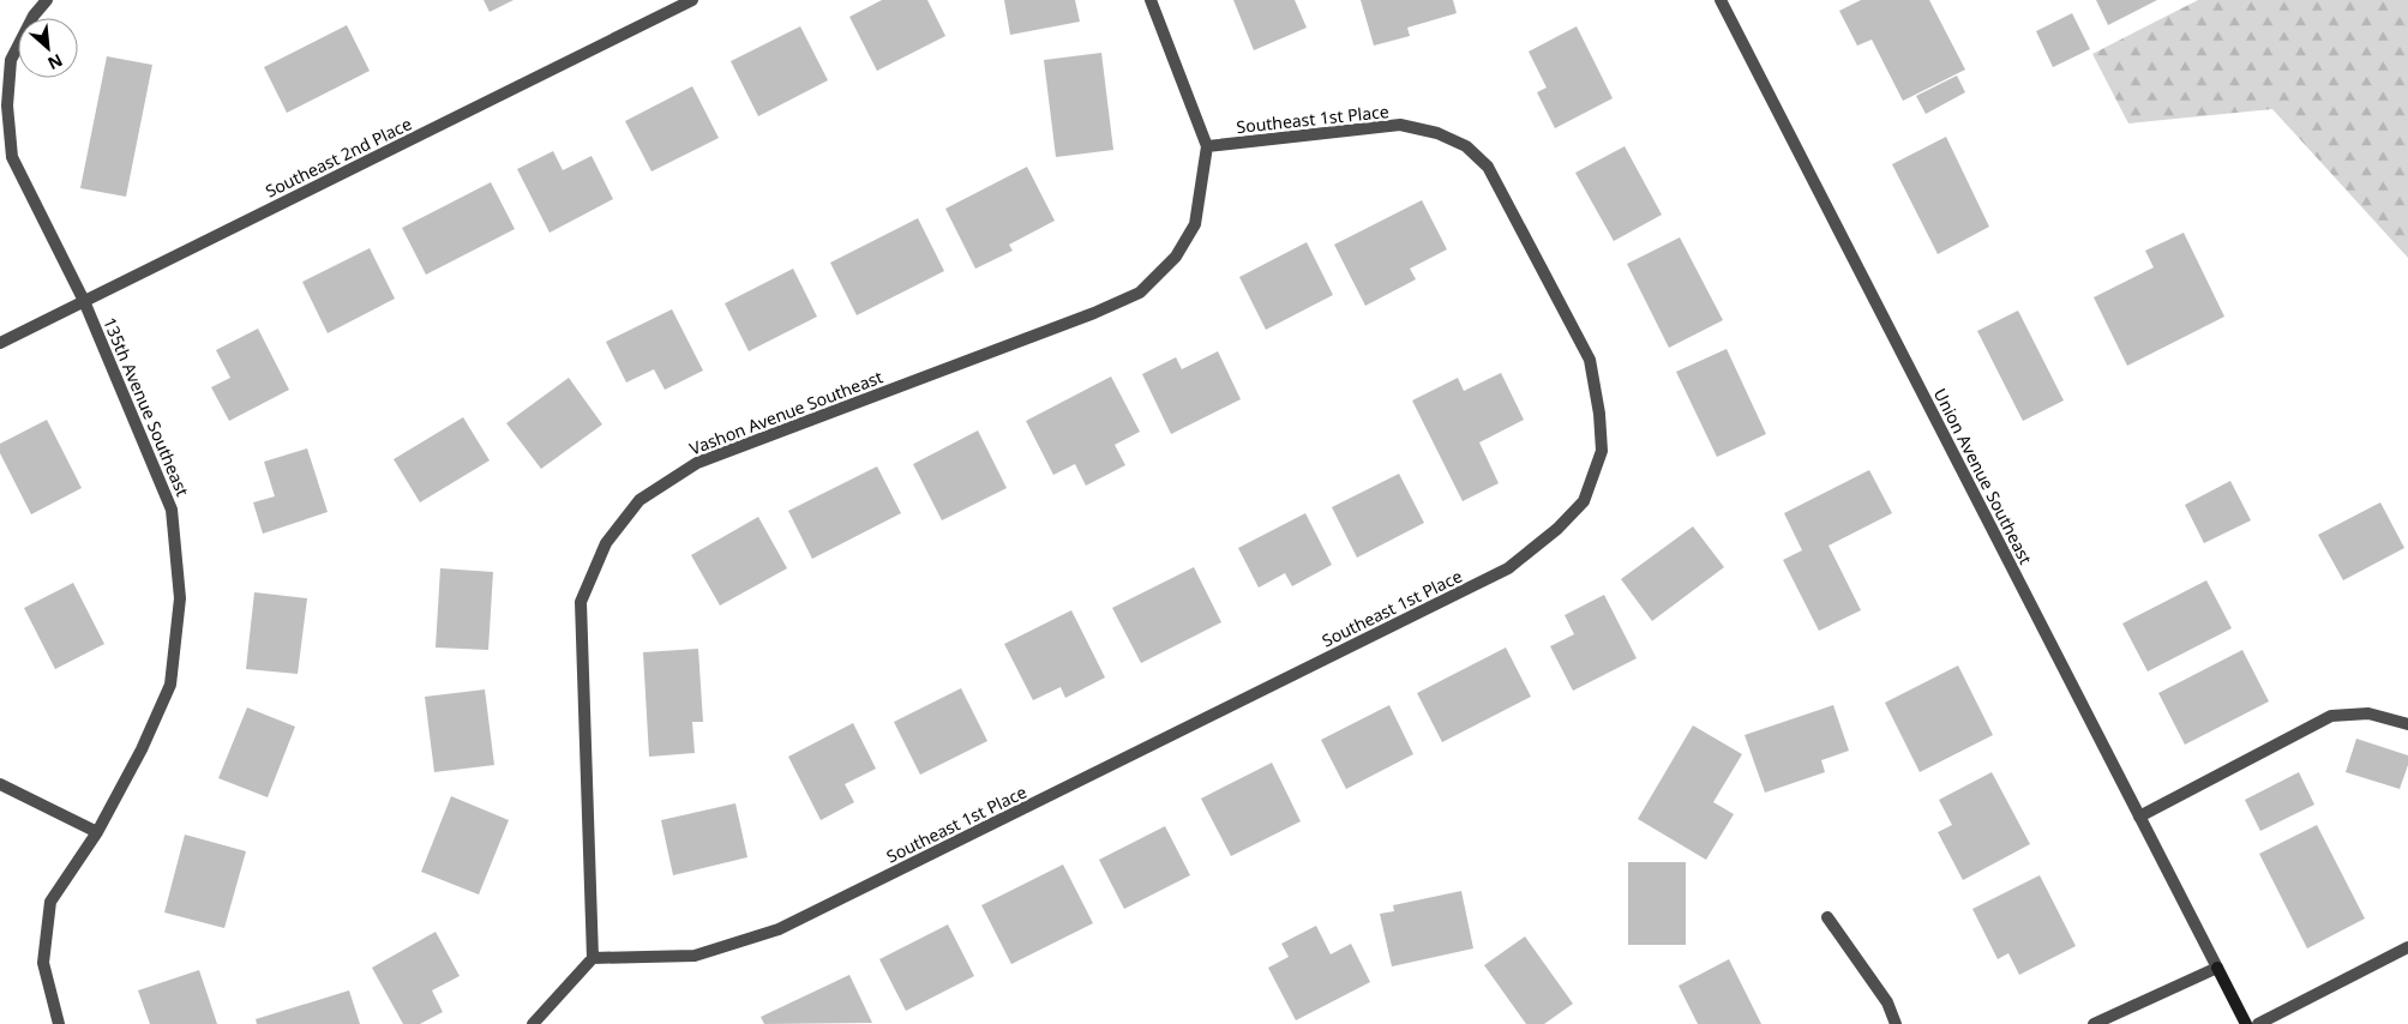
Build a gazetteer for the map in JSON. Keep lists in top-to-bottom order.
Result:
{
  "streets": {
    "street": [
      "Southeast 1st Place",
      "Southeast 2nd Place",
      "135th Avenue Southeast",
      "Vashon Avenue Southeast",
      "Union Avenue Southeast"
    ]
  },
  "crossings": [
    ["Southeast 1st Place", "Vashon Avenue Southeast"],
    ["Southeast 2nd Place", "135th Avenue Southeast"]
  ],
  "north": "bottom right"
}
